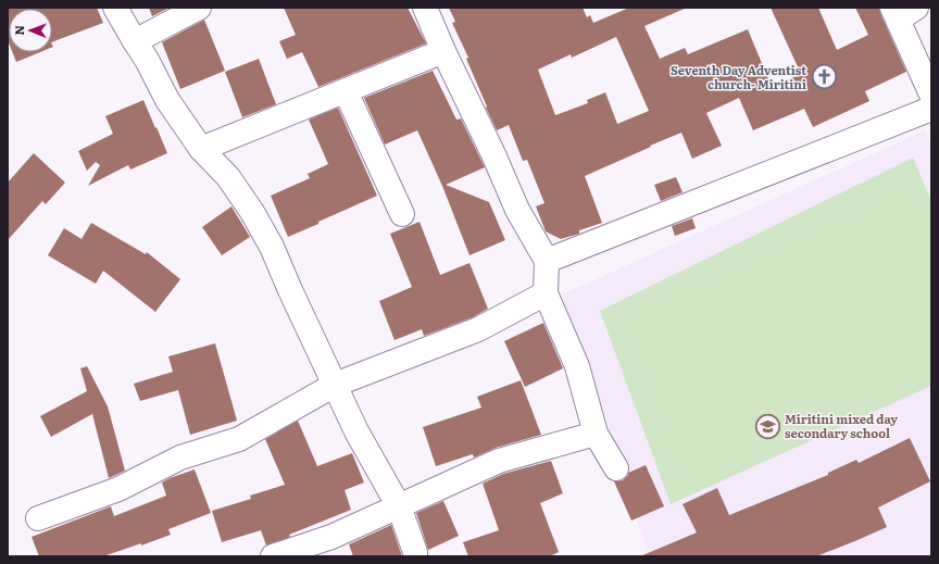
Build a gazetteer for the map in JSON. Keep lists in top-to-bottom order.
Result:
{
  "places": {
    "church": ["Seventh Day Adventist church- Miritini"],
    "school or university": ["Miritini mixed day secondary school"]
  },
  "north": "left"
}
